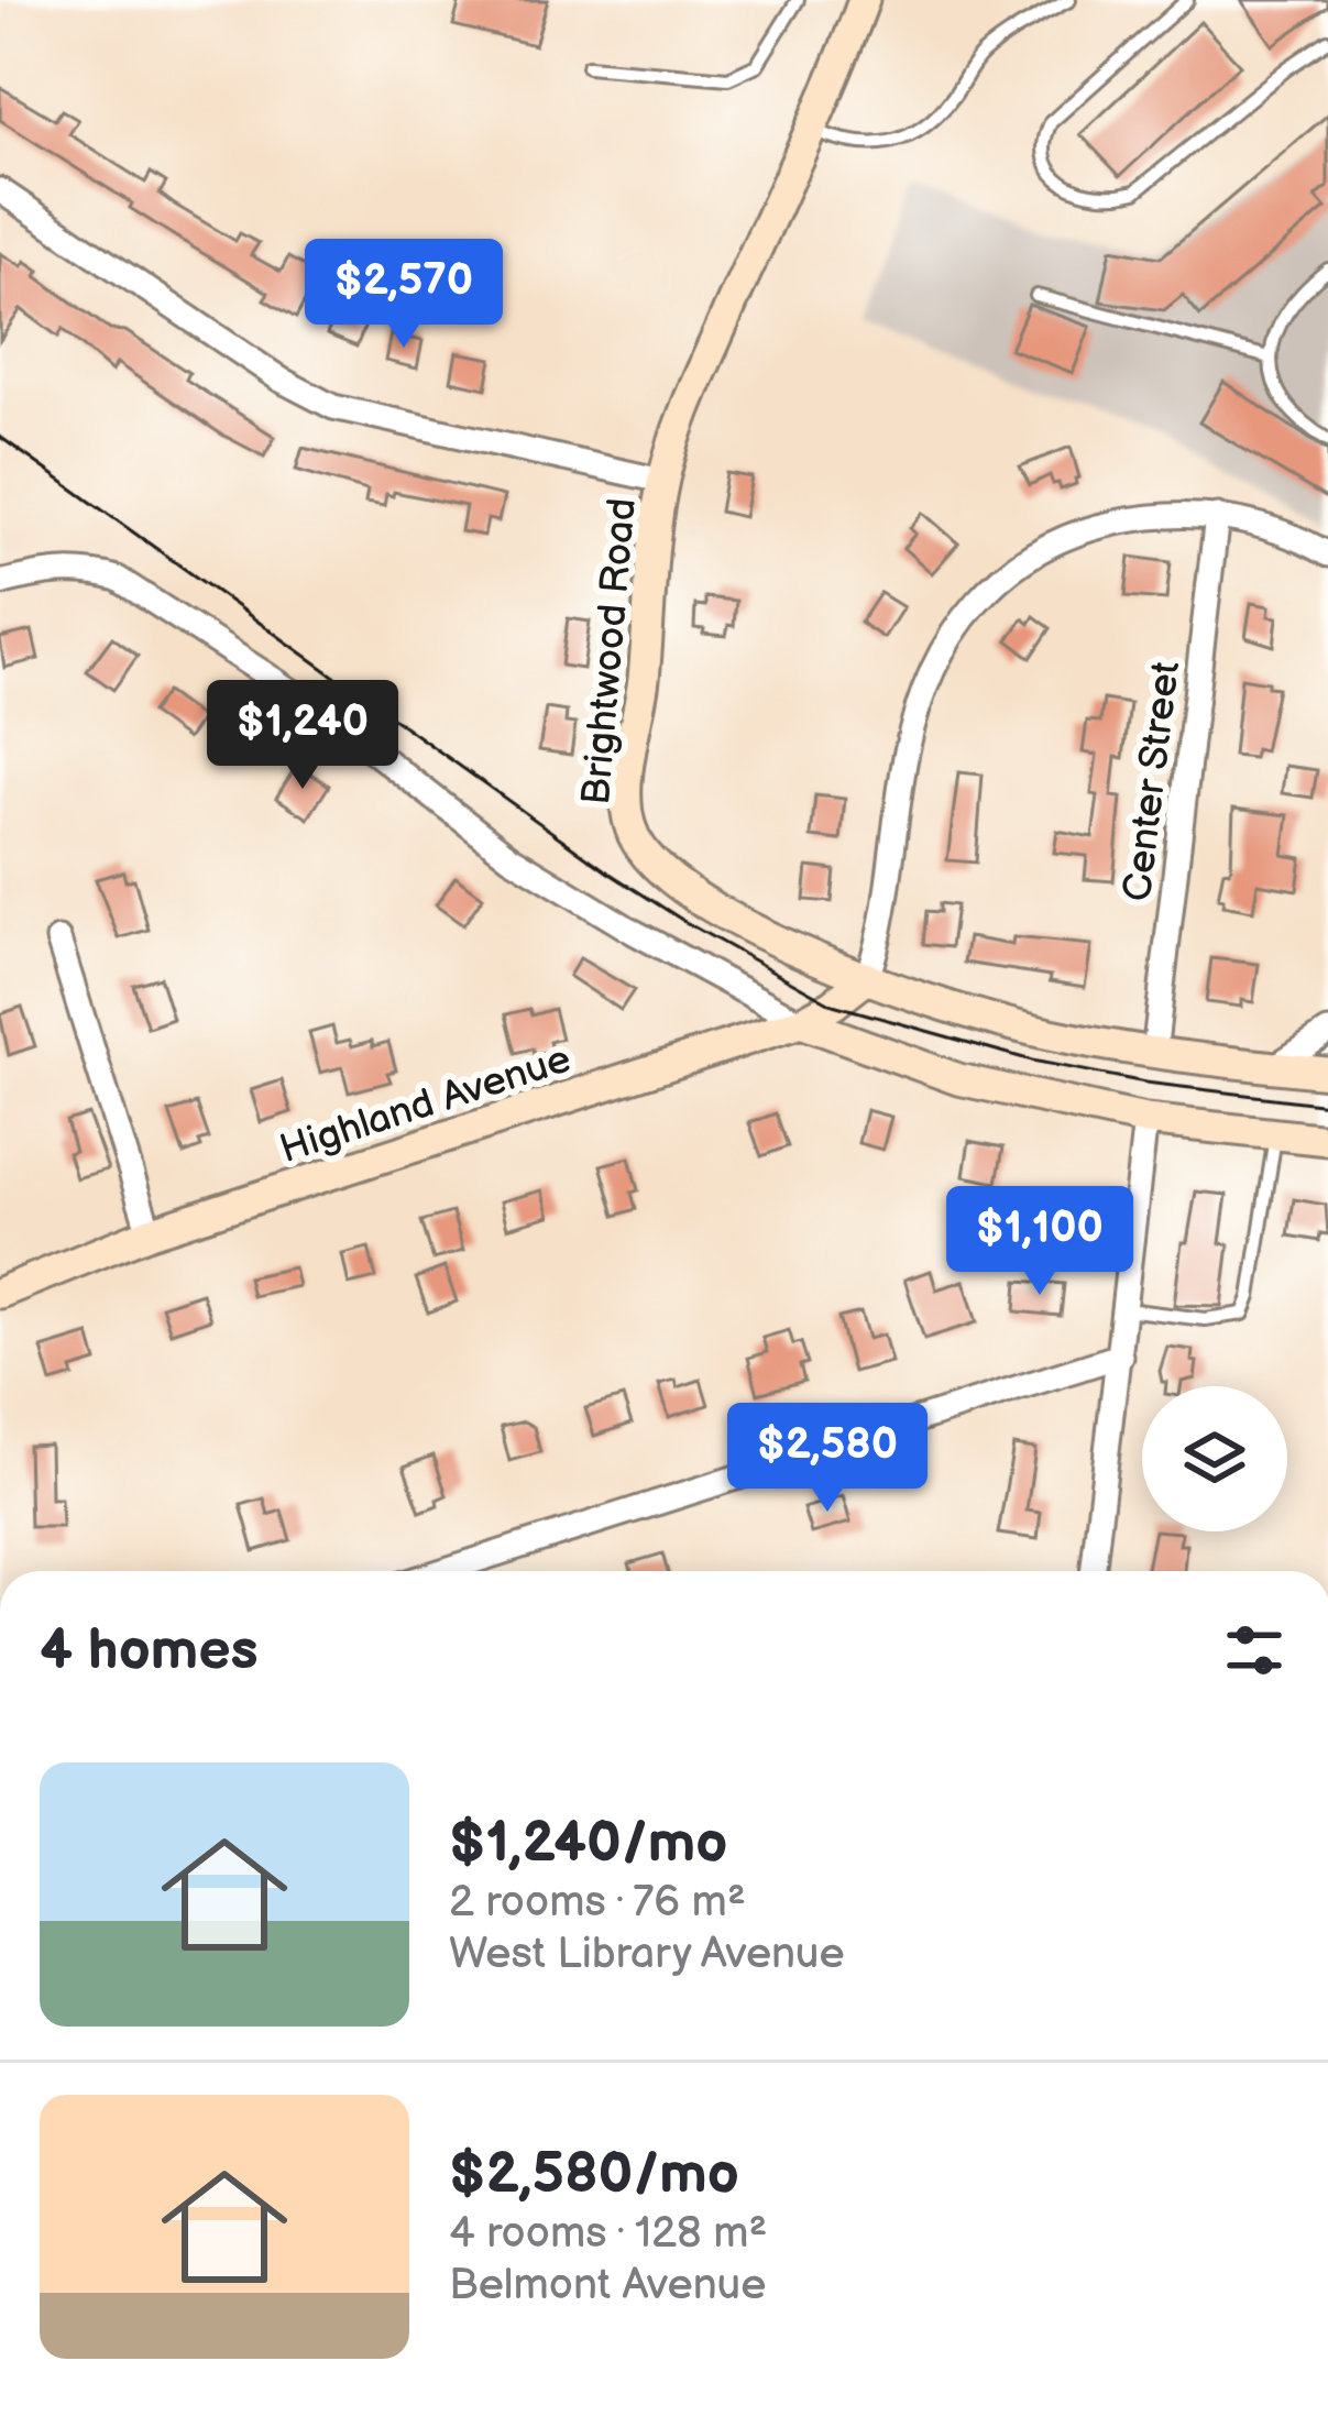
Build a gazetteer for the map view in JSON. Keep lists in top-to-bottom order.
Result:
{
  "streets": {
    "street": ["Brightwood Road", "Center Street", "Highland Avenue"]
  },
  "crossings": [
    ["Brightwood Road", "Center Street"],
    ["Brightwood Road", "Highland Avenue"]
  ],
  "page": {
    "price": [
      "$2,570",
      "$1,240",
      "$1,100",
      "$2,580"
    ],
    "heading": "4 homes",
    "list": [
      {
        "name": "$1,240/mo",
        "note": "2 rooms · 76 m² · West Library Avenue"
      },
      {
        "name": "$2,580/mo",
        "note": "4 rooms · 128 m² · Belmont Avenue"
      }
    ]
  }
}
